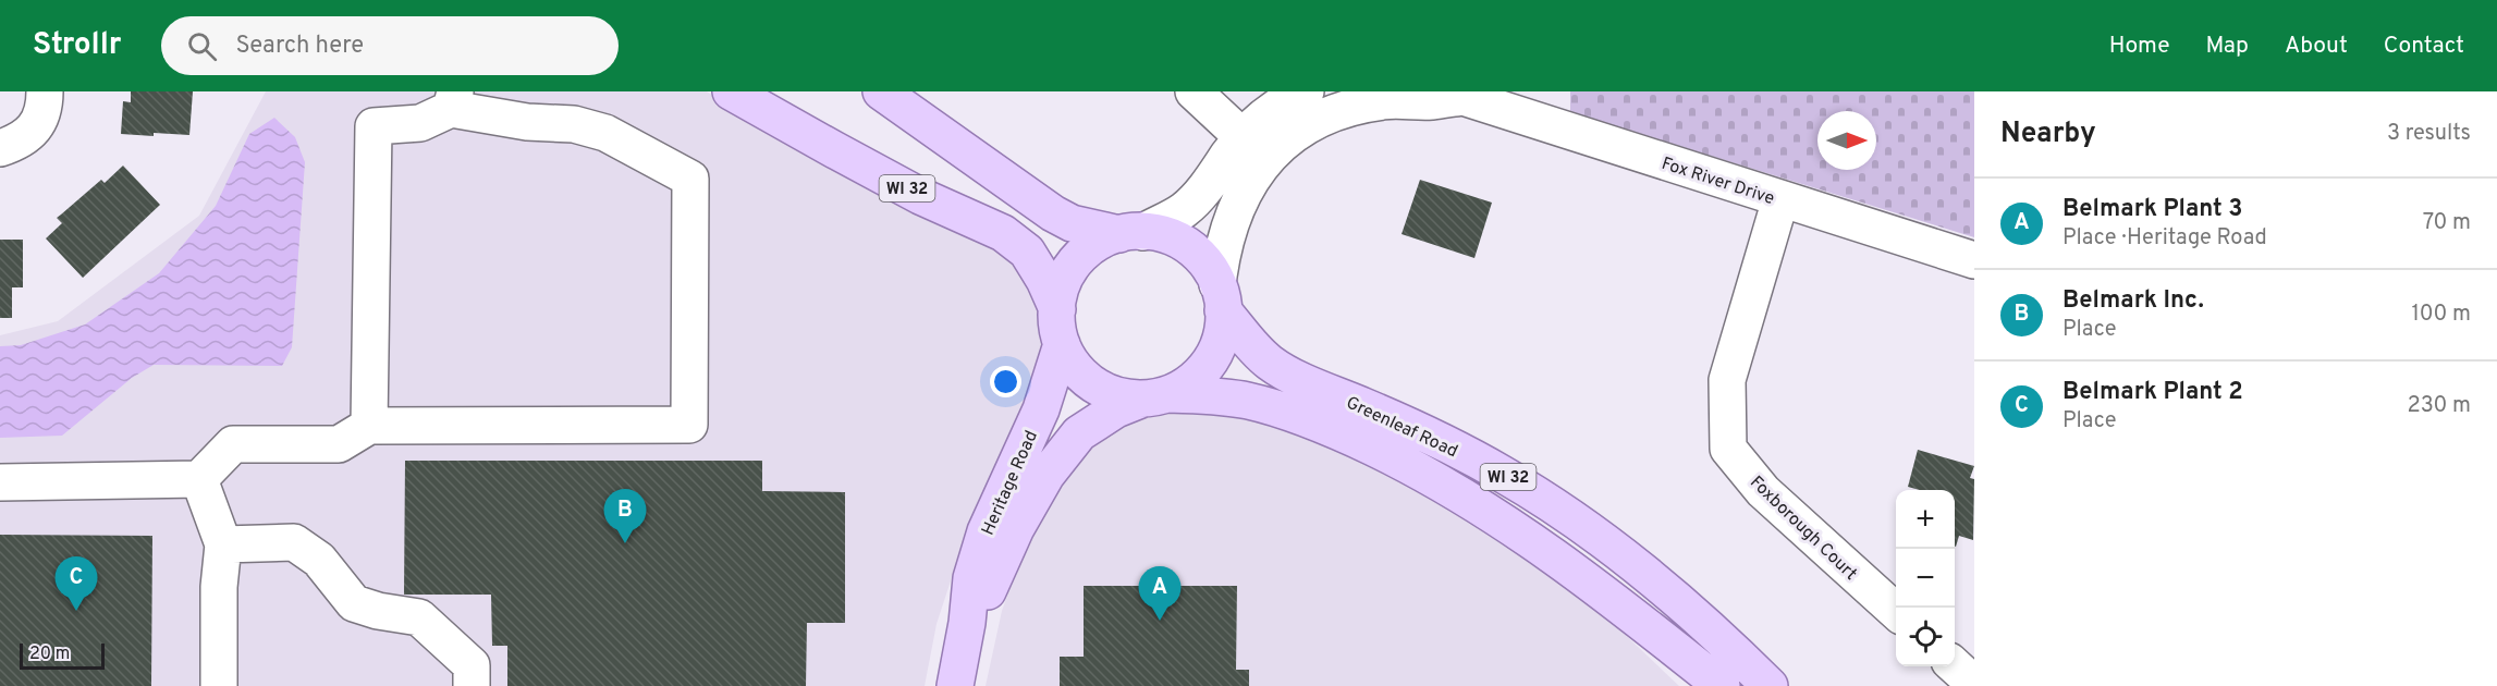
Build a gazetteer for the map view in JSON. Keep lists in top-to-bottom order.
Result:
{
  "streets": {
    "main road": ["WI 32", "Greenleaf Road", "Heritage Road"],
    "street": ["Fox River Drive", "Foxborough Court"]
  },
  "crossings": [
    ["Fox River Drive", "WI 32"],
    ["Fox River Drive", "Greenleaf Road"],
    ["Fox River Drive", "Heritage Road"],
    ["Fox River Drive", "Foxborough Court"],
    ["WI 32", "Greenleaf Road"],
    ["WI 32", "Heritage Road"],
    ["Greenleaf Road", "Heritage Road"]
  ],
  "scale_bar": "20 m",
  "north": "right",
  "page": {
    "header": "Strollr",
    "search": "Search here",
    "nav": [
      "Home",
      "Map",
      "About",
      "Contact"
    ],
    "heading": ["Nearby", "3 results"],
    "list": [
      {
        "mark": "A",
        "name": "Belmark Plant 3",
        "note": "Place · Heritage Road",
        "value": "70 m"
      },
      {
        "mark": "B",
        "name": "Belmark Inc.",
        "note": "Place",
        "value": "100 m"
      },
      {
        "mark": "C",
        "name": "Belmark Plant 2",
        "note": "Place",
        "value": "230 m"
      }
    ],
    "pins": ["B", "C", "A"],
    "map_buttons": ["+", "−"],
    "scale": "20 m"
  }
}
